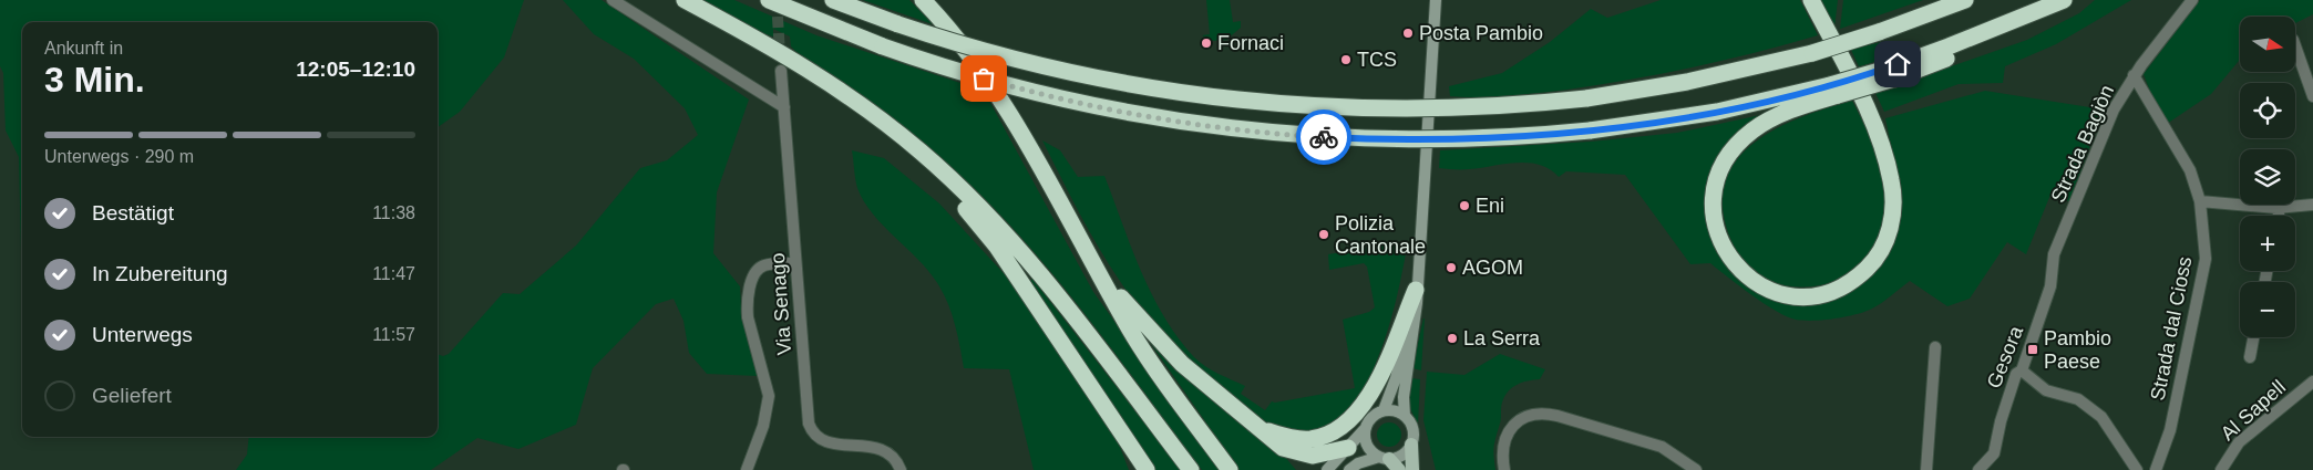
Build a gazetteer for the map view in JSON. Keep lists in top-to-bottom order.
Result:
{
  "streets": {
    "street": [
      "Strada Bagiòn",
      "Via Senago",
      "Strada dal Cioss",
      "Gesora",
      "Al Sapell"
    ]
  },
  "crossings": [
    ["Strada Bagiòn", "Strada dal Cioss"],
    ["Strada Bagiòn", "Gesora"]
  ],
  "places": {
    "other": [
      "Posta Pambio",
      "Fornaci",
      "TCS",
      "Eni",
      "Polizia Cantonale",
      "AGOM",
      "La Serra"
    ],
    "transit": ["Pambio Paese"]
  },
  "north": "right",
  "page": {
    "map_buttons": ["+", "−"],
    "heading": ["3 Min.", "Ankunft in", "12:05–12:10"],
    "bar": "Unterwegs · 290 m",
    "list": [
      ["Bestätigt", "11:38"],
      ["In Zubereitung", "11:47"],
      ["Unterwegs", "11:57"],
      "Geliefert"
    ]
  }
}
